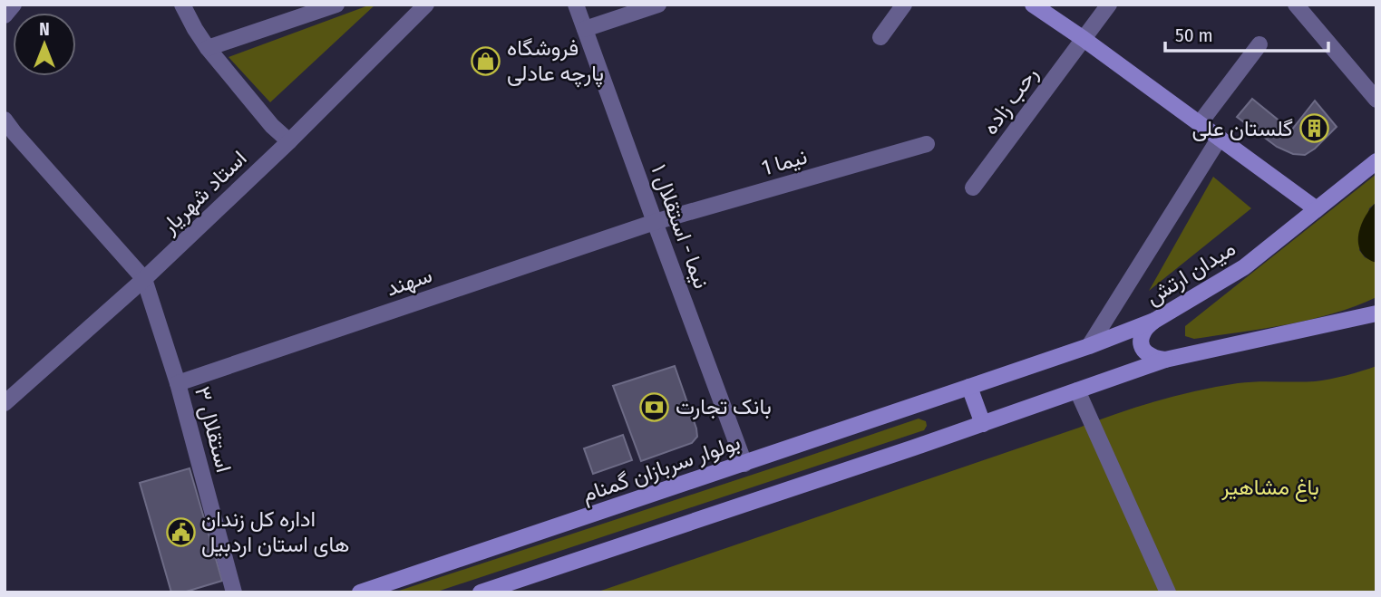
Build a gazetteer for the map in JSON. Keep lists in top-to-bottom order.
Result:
{
  "streets": {
    "main road": ["میدان ارتش", "بولوار سربازان گمنام"],
    "street": [
      "رحب زاده",
      "نیما 1",
      "استاد شهریار",
      "نیما - استقلال ۱",
      "سهند",
      "استقلال ۳"
    ]
  },
  "crossings": [
    ["نیما 1", "نیما - استقلال ۱"],
    ["نیما 1", "سهند"],
    ["استاد شهریار", "استقلال ۳"],
    ["نیما - استقلال ۱", "سهند"],
    ["نیما - استقلال ۱", "بولوار سربازان گمنام"],
    ["میدان ارتش", "بولوار سربازان گمنام"],
    ["سهند", "استقلال ۳"]
  ],
  "parks": ["باغ مشاهیر"],
  "places": {
    "shop": ["فروشگاه پارچه عادلی"],
    "building": ["گلستان علی"],
    "bank": ["بانک تجارت"],
    "public building": ["اداره کل زندان های استان اردبیل"]
  },
  "scale_bar": "50 m",
  "north": "top"
}
